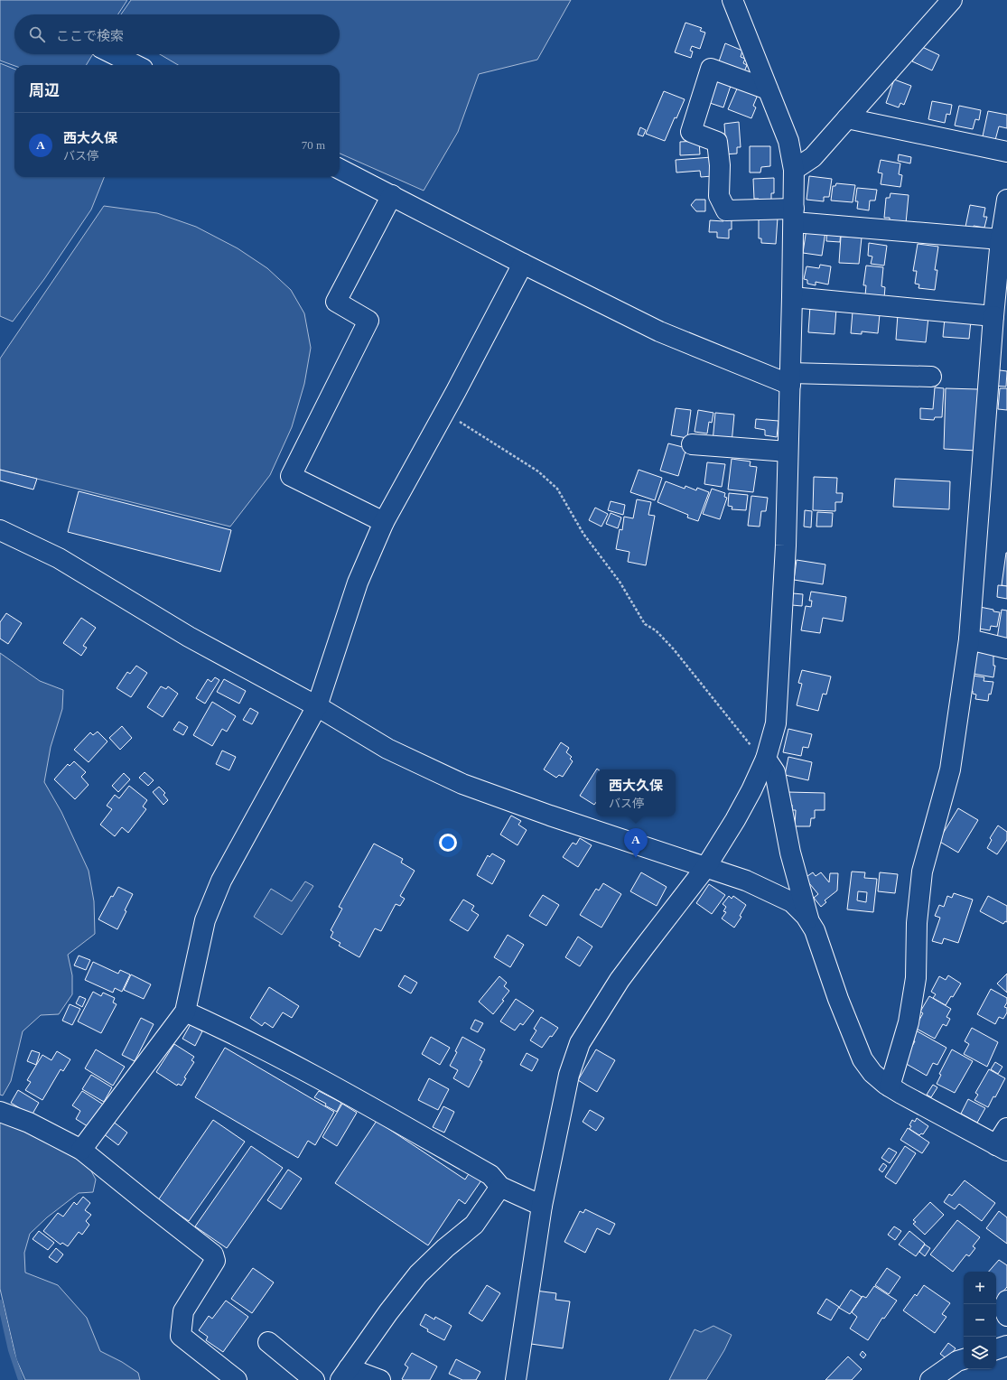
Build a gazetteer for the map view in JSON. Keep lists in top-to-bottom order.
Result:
{
  "page": {
    "search": "ここで検索",
    "heading": "周辺",
    "list": [
      {
        "mark": "A",
        "name": "西大久保",
        "note": "バス停",
        "value": "70 m"
      }
    ],
    "popup": ["西大久保", "バス停"],
    "pins": "A",
    "map_buttons": ["+", "−"]
  }
}
